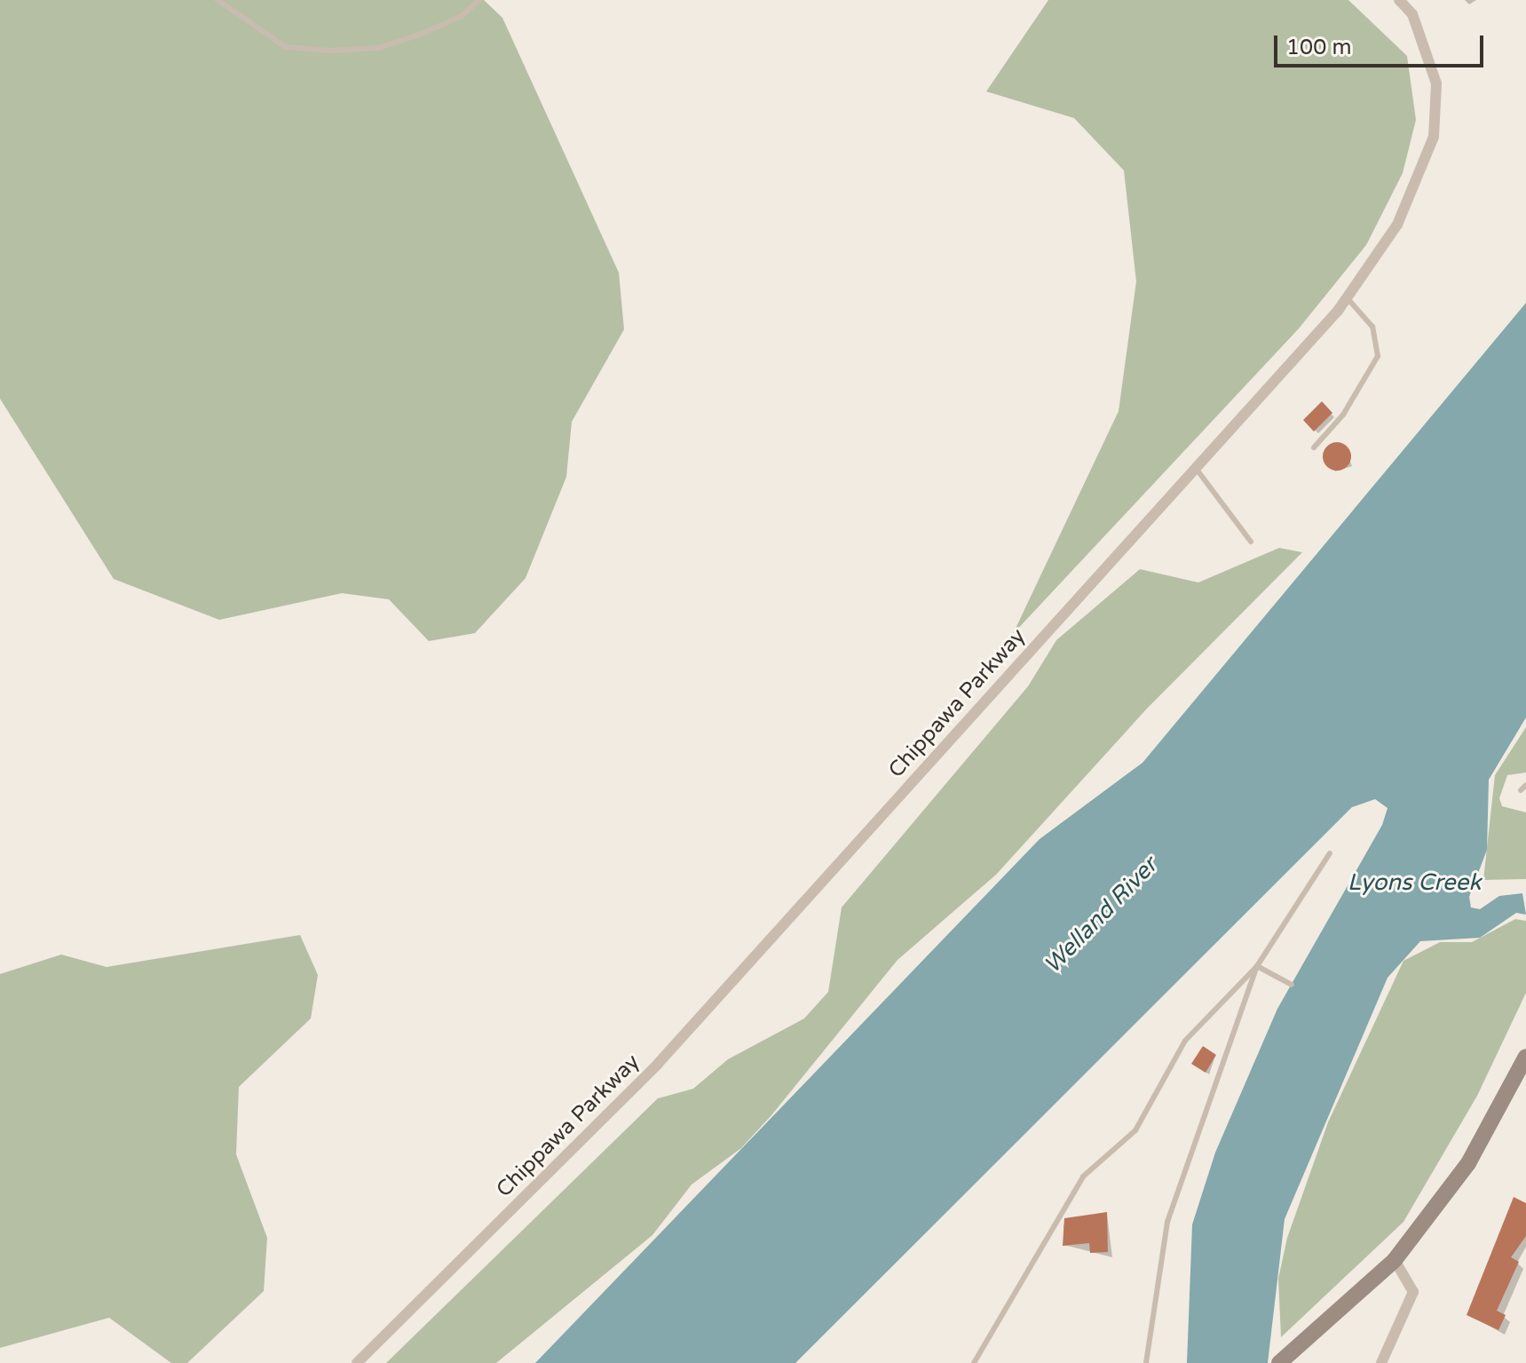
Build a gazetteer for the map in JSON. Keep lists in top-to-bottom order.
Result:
{
  "streets": {
    "street": ["Chippawa Parkway"]
  },
  "water": ["Lyons Creek", "Welland River"],
  "scale_bar": "100 m"
}
